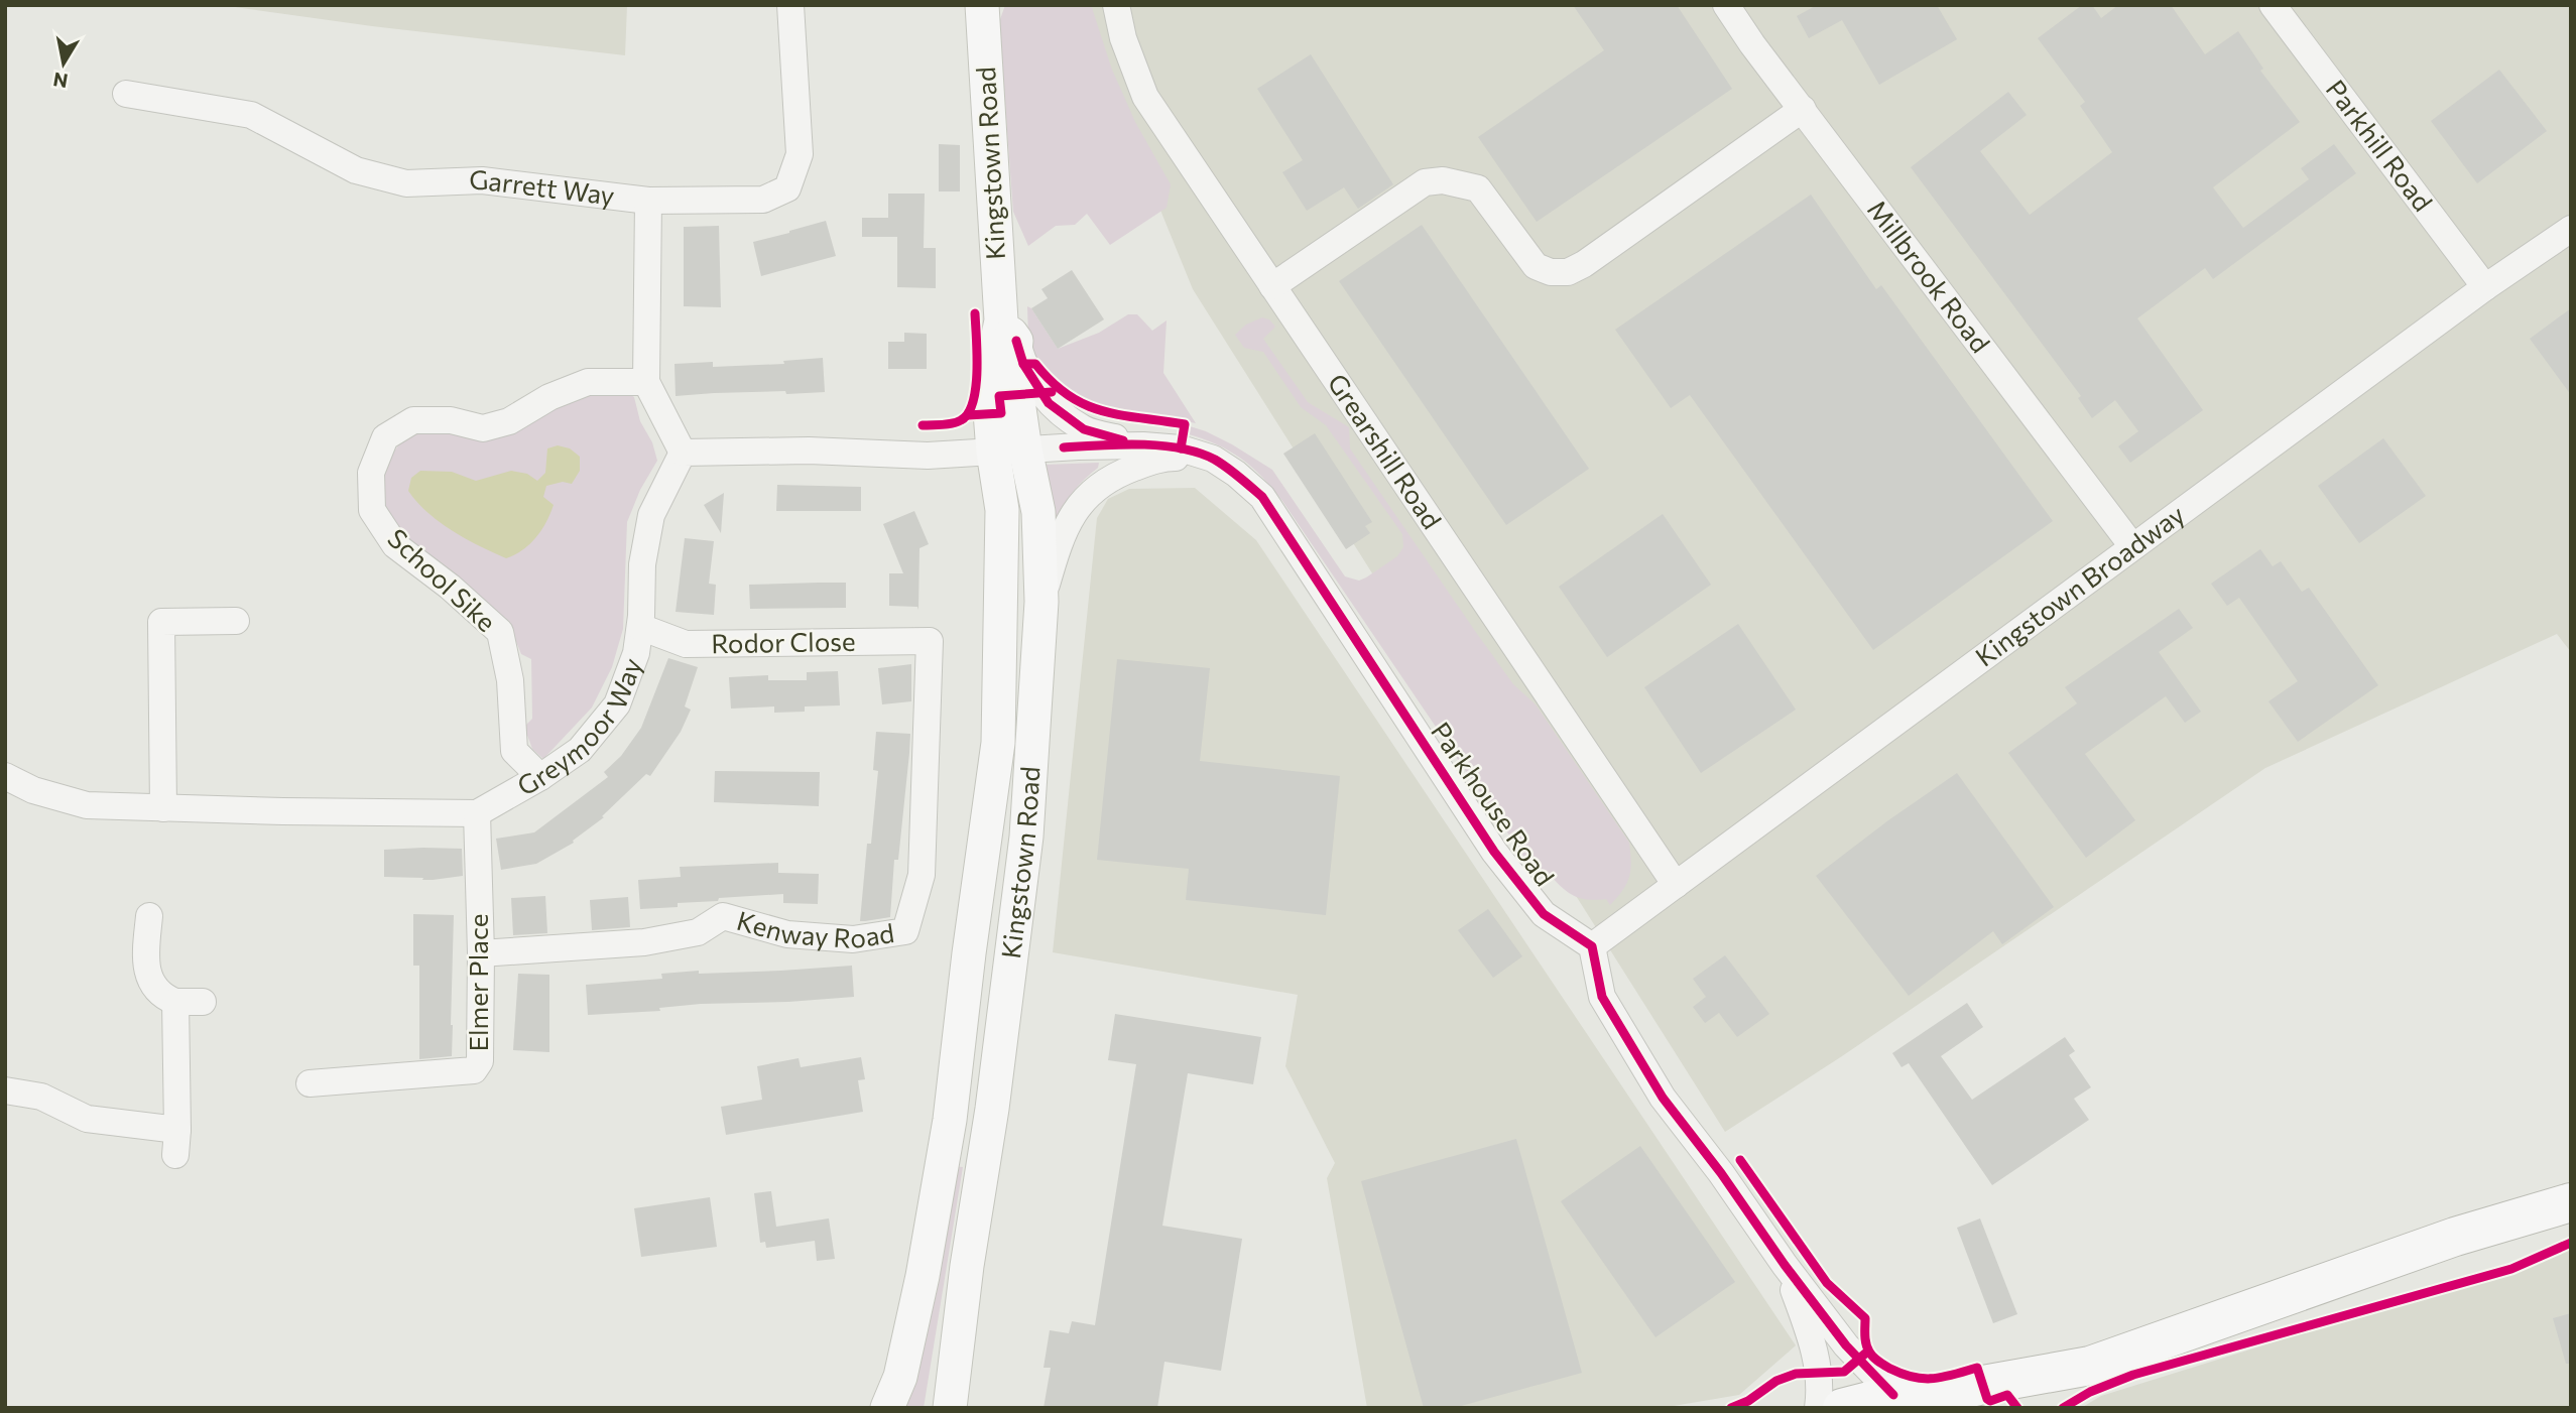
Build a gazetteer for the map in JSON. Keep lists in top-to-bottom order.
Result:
{
  "streets": {
    "main road": ["Kingstown Road"],
    "street": [
      "Parkhill Road",
      "Garrett Way",
      "Millbrook Road",
      "Grearshill Road",
      "School Sike",
      "Kingstown Broadway",
      "Rodor Close",
      "Greymoor Way",
      "Parkhouse Road",
      "Kenway Road",
      "Elmer Place"
    ]
  },
  "crossings": [
    ["Parkhill Road", "Kingstown Broadway"],
    ["Kingstown Road", "Parkhouse Road"],
    ["Millbrook Road", "Kingstown Broadway"],
    ["Grearshill Road", "Kingstown Broadway"],
    ["School Sike", "Greymoor Way"],
    ["Kingstown Broadway", "Parkhouse Road"],
    ["Rodor Close", "Greymoor Way"],
    ["Rodor Close", "Kenway Road"],
    ["Greymoor Way", "Elmer Place"],
    ["Kenway Road", "Elmer Place"]
  ],
  "north": "bottom"
}
